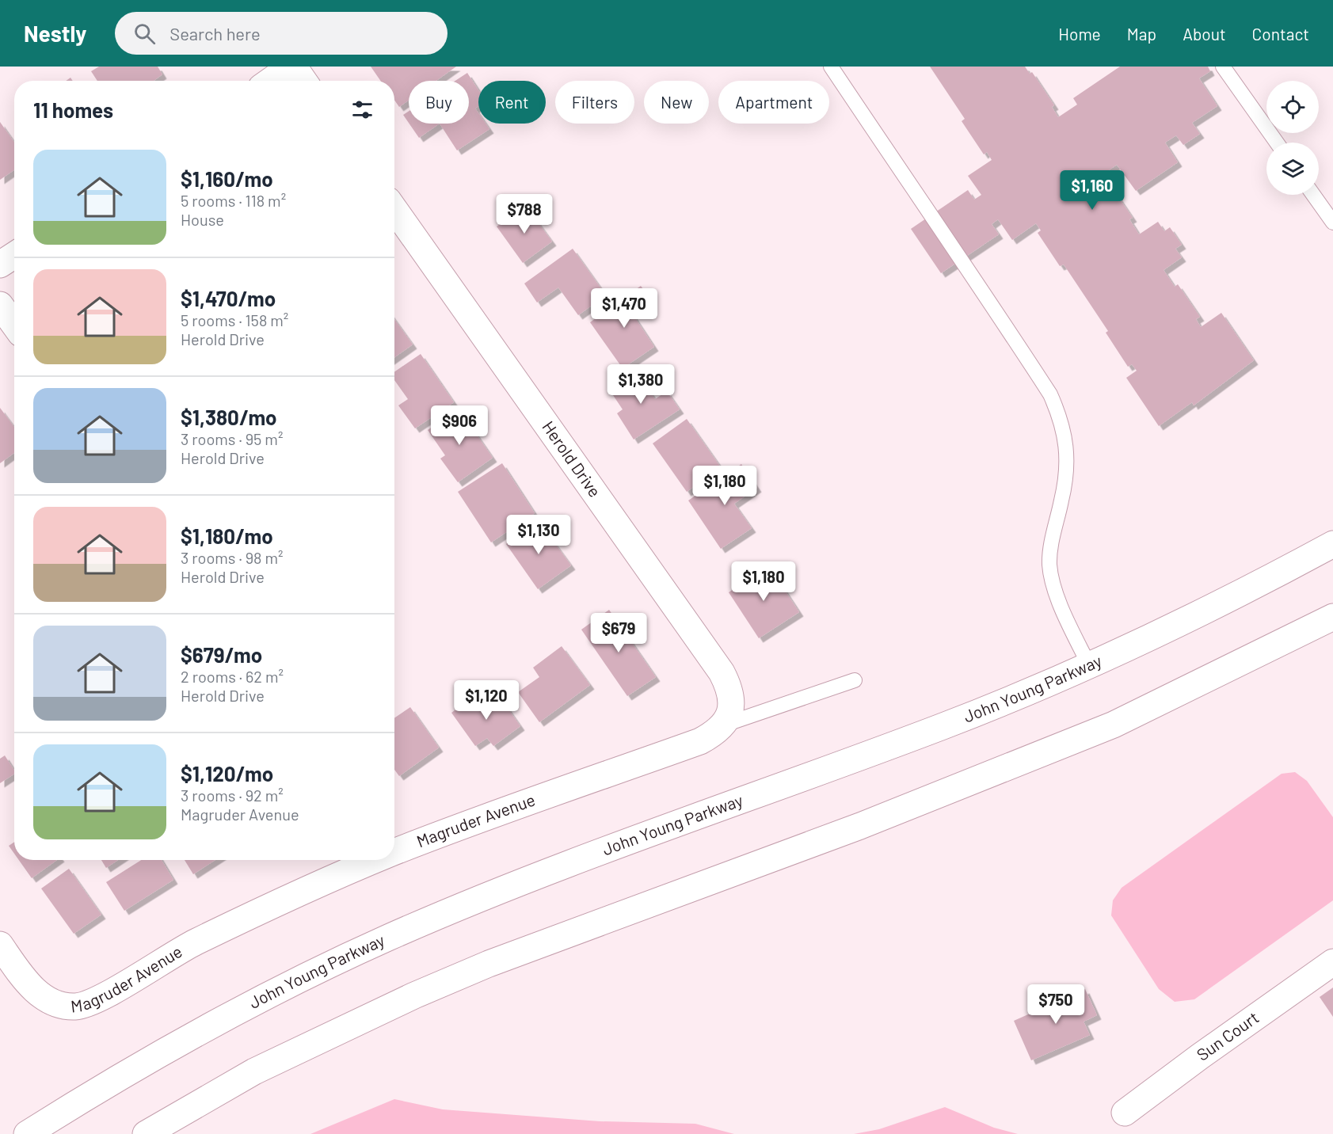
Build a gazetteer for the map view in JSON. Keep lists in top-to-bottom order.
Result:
{
  "streets": {
    "main road": [
      "Herold Drive",
      "John Young Parkway",
      "Magruder Avenue",
      "Sun Court"
    ]
  },
  "crossings": [
    ["Herold Drive", "Magruder Avenue"]
  ],
  "page": {
    "header": "Nestly",
    "search": "Search here",
    "nav": [
      "Home",
      "Map",
      "About",
      "Contact"
    ],
    "chip": [
      "Buy",
      "Rent",
      "Filters",
      "New",
      "Apartment"
    ],
    "heading": "11 homes",
    "list": [
      {
        "name": "$1,160/mo",
        "note": "5 rooms · 118 m² · House"
      },
      {
        "name": "$1,470/mo",
        "note": "5 rooms · 158 m² · Herold Drive"
      },
      {
        "name": "$1,380/mo",
        "note": "3 rooms · 95 m² · Herold Drive"
      },
      {
        "name": "$1,180/mo",
        "note": "3 rooms · 98 m² · Herold Drive"
      },
      {
        "name": "$679/mo",
        "note": "2 rooms · 62 m² · Herold Drive"
      },
      {
        "name": "$1,120/mo",
        "note": "3 rooms · 92 m² · Magruder Avenue"
      }
    ],
    "price": [
      "$1,160",
      "$788",
      "$1,470",
      "$1,380",
      "$906",
      "$1,180",
      "$1,130",
      "$1,180",
      "$679",
      "$1,120",
      "$750"
    ]
  }
}
